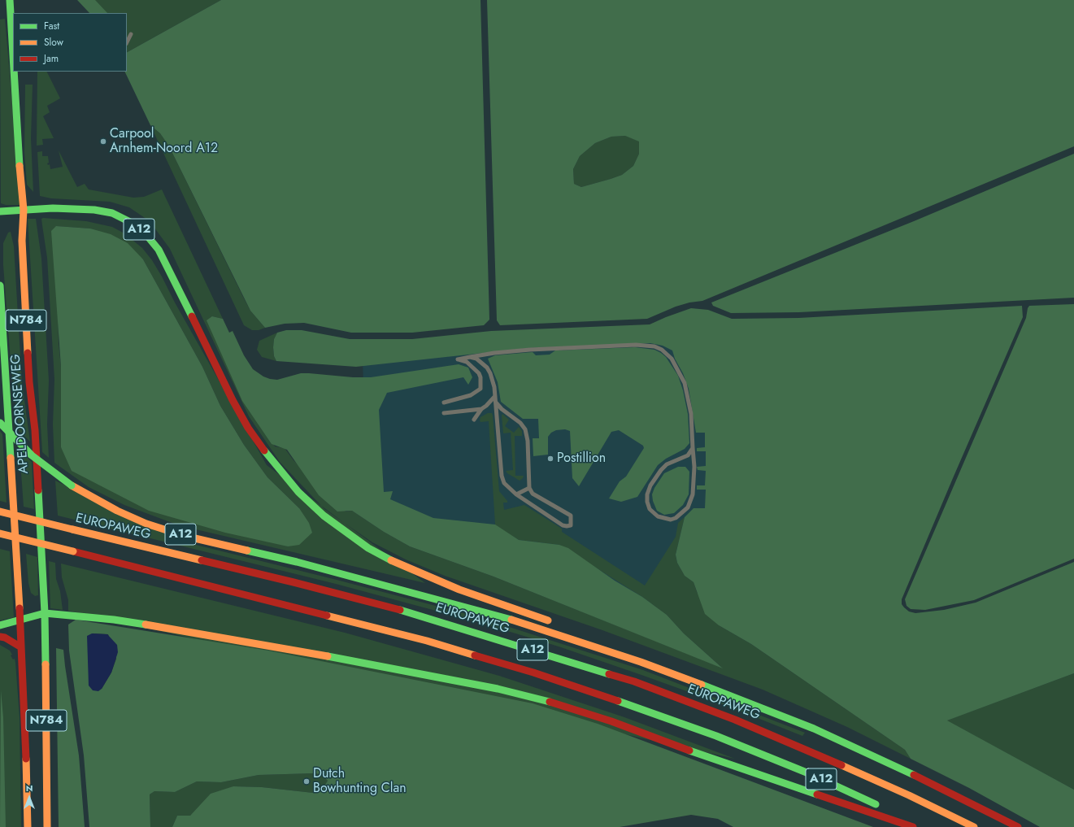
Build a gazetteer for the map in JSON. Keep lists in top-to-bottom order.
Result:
{
  "streets": {
    "main road": [
      "A12",
      "N784",
      "APELDOORNSEWEG",
      "EUROPAWEG"
    ]
  },
  "crossings": [
    ["A12", "APELDOORNSEWEG"]
  ],
  "places": ["Carpool Arnhem-Noord A12", "Postillion", "Dutch Bowhunting Clan"],
  "legend": ["Fast", "Slow", "Jam"],
  "north": "top"
}
